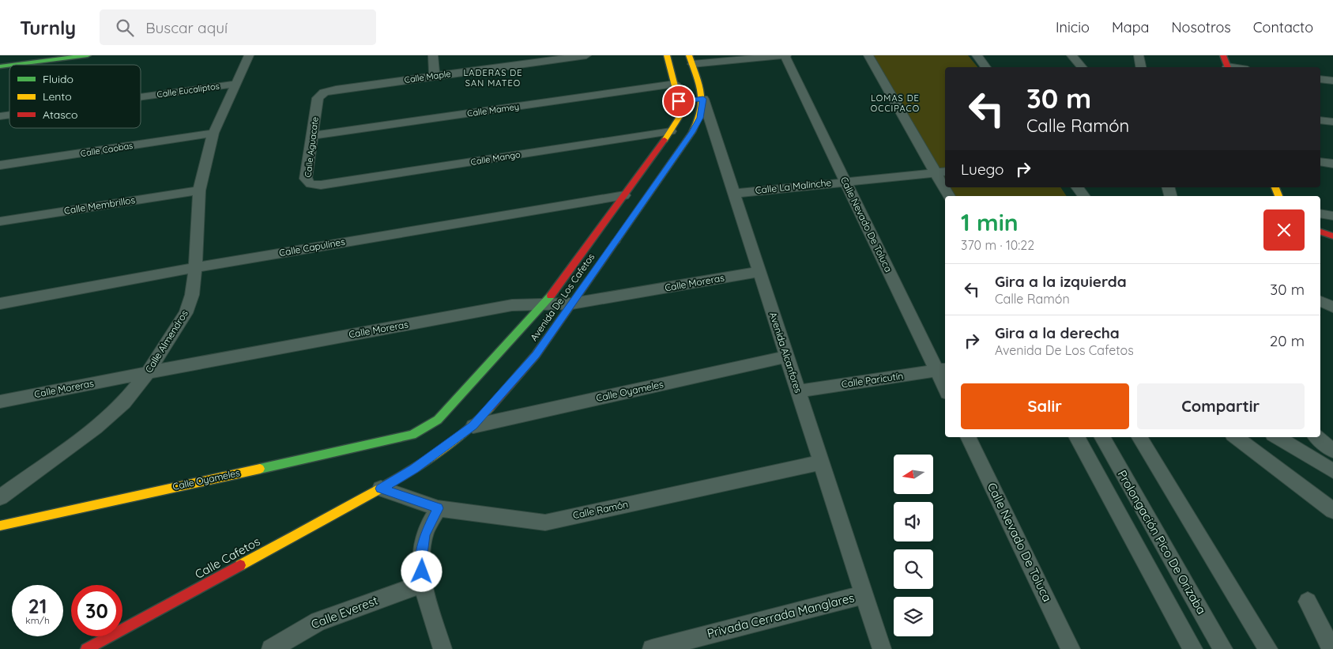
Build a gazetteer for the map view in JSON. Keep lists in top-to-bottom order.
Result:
{
  "streets": {
    "street": [
      "Calle Maple",
      "Calle Eucaliptos",
      "Calle Mamey",
      "Calle Aguacate",
      "Calle Caobas",
      "Calle Mango",
      "Calle La Malinche",
      "Calle Membrillos",
      "Calle Nevado De Toluca",
      "Calle Capulines",
      "Calle Moreras",
      "Avenida De Los Cafetos",
      "Calle Almendros",
      "Avenida Alcanfores",
      "Calle Paricutín",
      "Calle Oyameles",
      "Calle Ramón",
      "Prolongación Pico De Orizaba",
      "Calle Cafetos",
      "Calle Everest",
      "Privada Cerrada Manglares"
    ]
  },
  "crossings": [
    ["Calle Maple", "Calle Aguacate"],
    ["Calle Eucaliptos", "Calle Almendros"],
    ["Calle Mamey", "Calle Aguacate"],
    ["Calle Mamey", "Avenida Alcanfores"],
    ["Calle Aguacate", "Calle Mango"],
    ["Calle Caobas", "Calle Almendros"],
    ["Calle Mango", "Avenida De Los Cafetos"],
    ["Calle La Malinche", "Calle Nevado De Toluca"],
    ["Calle La Malinche", "Avenida Alcanfores"],
    ["Calle Membrillos", "Calle Almendros"],
    ["Calle Nevado De Toluca", "Calle Paricutín"],
    ["Calle Capulines", "Avenida De Los Cafetos"],
    ["Calle Capulines", "Calle Almendros"],
    ["Calle Moreras", "Avenida De Los Cafetos"],
    ["Calle Moreras", "Calle Almendros"],
    ["Calle Moreras", "Avenida Alcanfores"],
    ["Avenida De Los Cafetos", "Avenida Alcanfores"],
    ["Avenida De Los Cafetos", "Calle Oyameles"],
    ["Avenida De Los Cafetos", "Calle Ramón"],
    ["Avenida De Los Cafetos", "Calle Cafetos"],
    ["Avenida Alcanfores", "Calle Paricutín"],
    ["Avenida Alcanfores", "Calle Oyameles"],
    ["Avenida Alcanfores", "Calle Ramón"],
    ["Avenida Alcanfores", "Privada Cerrada Manglares"],
    ["Calle Ramón", "Calle Cafetos"]
  ],
  "districts": ["LADERAS DE SAN MATEO", "LOMAS DE OCCIPACO"],
  "legend": ["Fluido", "Lento", "Atasco"],
  "north": "left",
  "page": {
    "header": "Turnly",
    "search": "Buscar aquí",
    "nav": [
      "Inicio",
      "Mapa",
      "Nosotros",
      "Contacto"
    ],
    "turn": ["30 m", "Calle Ramón"],
    "then": "Luego",
    "heading": ["1 min", "370 m · 10:22"],
    "list": [
      {
        "name": "Gira a la izquierda",
        "note": "Calle Ramón",
        "value": "30 m"
      },
      {
        "name": "Gira a la derecha",
        "note": "Avenida De Los Cafetos",
        "value": "20 m"
      }
    ],
    "buttons": ["Salir", "Compartir"],
    "speed": "21 km/h",
    "limit": "30"
  }
}
